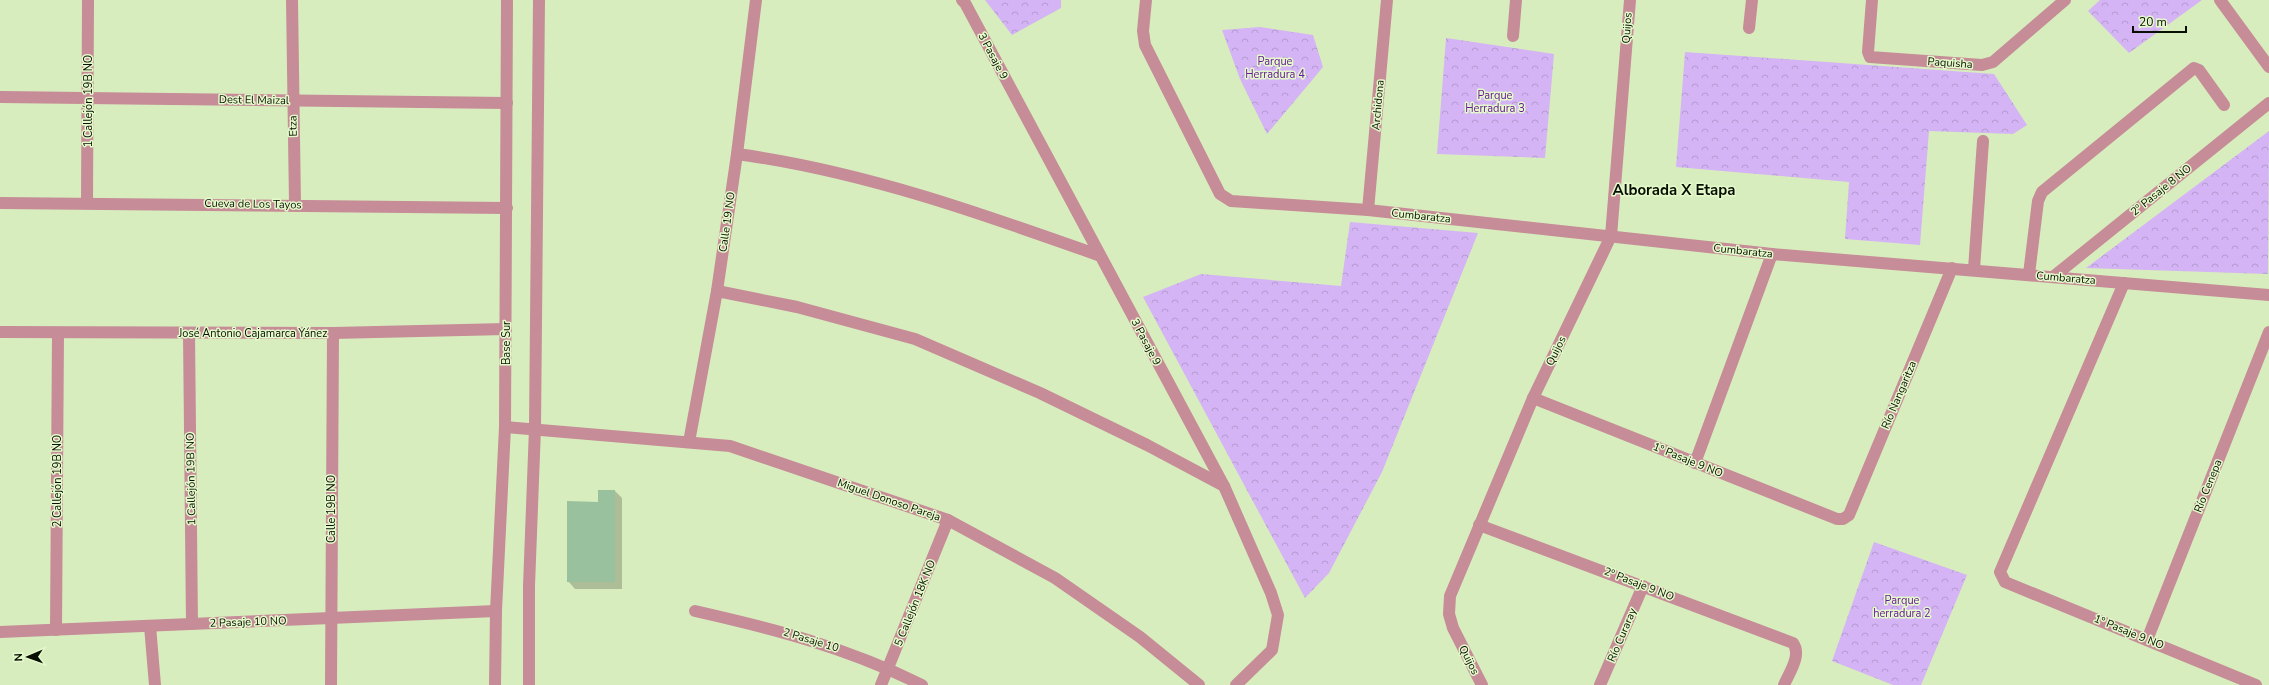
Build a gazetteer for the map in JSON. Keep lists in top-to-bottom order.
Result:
{
  "streets": {
    "street": [
      "Quijos",
      "3 Pasaje 9",
      "Paquisha",
      "Dest El Maizal",
      "1 Callejón 19B NO",
      "Archidona",
      "Etza",
      "2º Pasaje 8 NO",
      "Cueva de Los Tayos",
      "Cumbaratza",
      "Calle 19 NO",
      "José Antonio Cajamarca Yánez",
      "Base Sur",
      "Río Nangaritza",
      "1º Pasaje 9 NO",
      "2 Callejón 19B NO",
      "Río Cenepa",
      "Miguel Donoso Pareja",
      "Calle 19B NO",
      "2º Pasaje 9 NO",
      "5 Callejón 18K NO",
      "2 Pasaje 10 NO",
      "Río Curaray",
      "2 Pasaje 10"
    ]
  },
  "crossings": [
    ["Quijos", "Cumbaratza"],
    ["Quijos", "1º Pasaje 9 NO"],
    ["Quijos", "2º Pasaje 9 NO"],
    ["Dest El Maizal", "1 Callejón 19B NO"],
    ["Dest El Maizal", "Etza"],
    ["Dest El Maizal", "Base Sur"],
    ["1 Callejón 19B NO", "Cueva de Los Tayos"],
    ["1 Callejón 19B NO", "José Antonio Cajamarca Yánez"],
    ["1 Callejón 19B NO", "2 Pasaje 10 NO"],
    ["Archidona", "Cumbaratza"],
    ["Etza", "Cueva de Los Tayos"],
    ["2º Pasaje 8 NO", "Cumbaratza"],
    ["Cueva de Los Tayos", "Base Sur"],
    ["Cumbaratza", "Río Nangaritza"],
    ["Cumbaratza", "1º Pasaje 9 NO"],
    ["Calle 19 NO", "Miguel Donoso Pareja"],
    ["José Antonio Cajamarca Yánez", "Base Sur"],
    ["José Antonio Cajamarca Yánez", "2 Callejón 19B NO"],
    ["José Antonio Cajamarca Yánez", "Calle 19B NO"],
    ["Base Sur", "Miguel Donoso Pareja"],
    ["Base Sur", "2 Pasaje 10 NO"],
    ["Río Nangaritza", "1º Pasaje 9 NO"],
    ["1º Pasaje 9 NO", "Río Cenepa"],
    ["2 Callejón 19B NO", "2 Pasaje 10 NO"],
    ["Miguel Donoso Pareja", "5 Callejón 18K NO"],
    ["Calle 19B NO", "2 Pasaje 10 NO"],
    ["2º Pasaje 9 NO", "Río Curaray"],
    ["5 Callejón 18K NO", "2 Pasaje 10"]
  ],
  "districts": ["Alborada X Etapa"],
  "parks": ["Parque Herradura 4", "Parque Herradura 3", "Parque herradura 2"],
  "scale_bar": "20 m",
  "north": "left"
}
